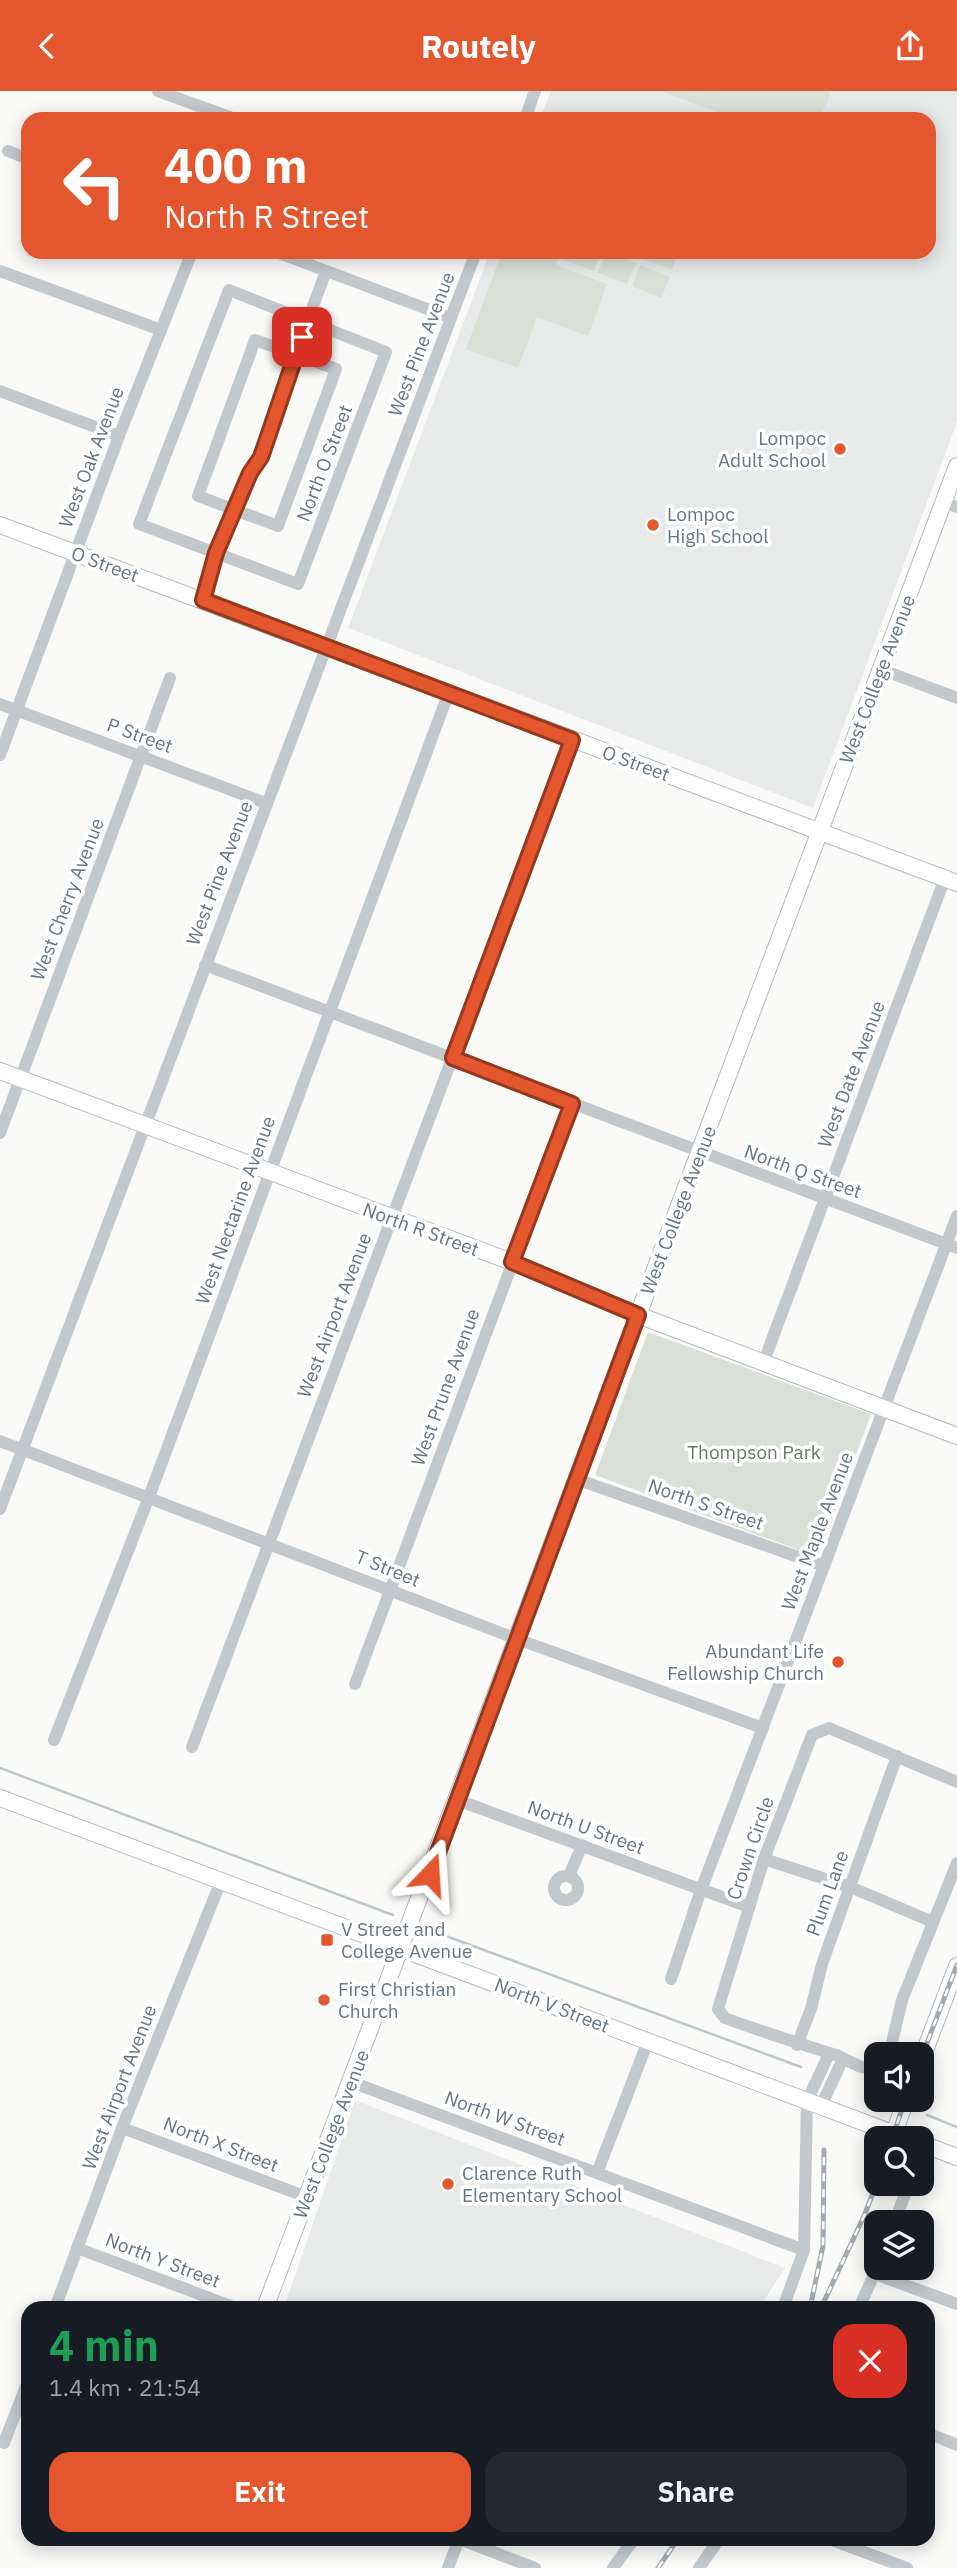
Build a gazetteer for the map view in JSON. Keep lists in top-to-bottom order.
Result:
{
  "streets": {
    "street": [
      "West Pine Avenue",
      "West Oak Avenue",
      "North O Street",
      "O Street",
      "West College Avenue",
      "P Street",
      "West Cherry Avenue",
      "West Date Avenue",
      "North Q Street",
      "West Nectarine Avenue",
      "North R Street",
      "West Airport Avenue",
      "West Prune Avenue",
      "North S Street",
      "West Maple Avenue",
      "T Street",
      "North U Street",
      "Crown Circle",
      "Plum Lane",
      "North V Street",
      "North W Street",
      "North X Street",
      "North Y Street"
    ]
  },
  "crossings": [
    ["West Pine Avenue", "O Street"],
    ["West Pine Avenue", "P Street"],
    ["West Pine Avenue", "North Q Street"],
    ["West Pine Avenue", "North R Street"],
    ["West Pine Avenue", "T Street"],
    ["West Oak Avenue", "O Street"],
    ["West Oak Avenue", "P Street"],
    ["O Street", "West College Avenue"],
    ["O Street", "West Date Avenue"],
    ["O Street", "West Nectarine Avenue"],
    ["O Street", "West Airport Avenue"],
    ["West College Avenue", "North Q Street"],
    ["West College Avenue", "North R Street"],
    ["West College Avenue", "North S Street"],
    ["West College Avenue", "T Street"],
    ["West College Avenue", "North U Street"],
    ["West College Avenue", "North V Street"],
    ["West College Avenue", "North W Street"],
    ["West College Avenue", "North X Street"],
    ["P Street", "West Cherry Avenue"],
    ["West Cherry Avenue", "North R Street"],
    ["West Date Avenue", "North Q Street"],
    ["West Date Avenue", "North R Street"],
    ["North Q Street", "West Nectarine Avenue"],
    ["North Q Street", "West Airport Avenue"],
    ["North Q Street", "West Prune Avenue"],
    ["North Q Street", "West Maple Avenue"],
    ["West Nectarine Avenue", "North R Street"],
    ["West Nectarine Avenue", "T Street"],
    ["North R Street", "West Airport Avenue"],
    ["North R Street", "West Prune Avenue"],
    ["North R Street", "West Maple Avenue"],
    ["West Airport Avenue", "T Street"],
    ["West Airport Avenue", "North V Street"],
    ["West Airport Avenue", "North X Street"],
    ["West Airport Avenue", "North Y Street"],
    ["West Prune Avenue", "T Street"],
    ["North S Street", "West Maple Avenue"],
    ["West Maple Avenue", "T Street"],
    ["West Maple Avenue", "North U Street"],
    ["North U Street", "Crown Circle"],
    ["Crown Circle", "Plum Lane"]
  ],
  "parks": ["Thompson Park"],
  "places": {
    "other": [
      "Lompoc Adult School",
      "Lompoc High School",
      "Abundant Life Fellowship Church",
      "First Christian Church",
      "Clarence Ruth Elementary School"
    ],
    "transit": ["V Street and College Avenue"]
  },
  "page": {
    "header": "Routely",
    "turn": ["400 m", "North R Street"],
    "heading": ["4 min", "1.4 km · 21:54"],
    "buttons": ["Exit", "Share"]
  }
}
